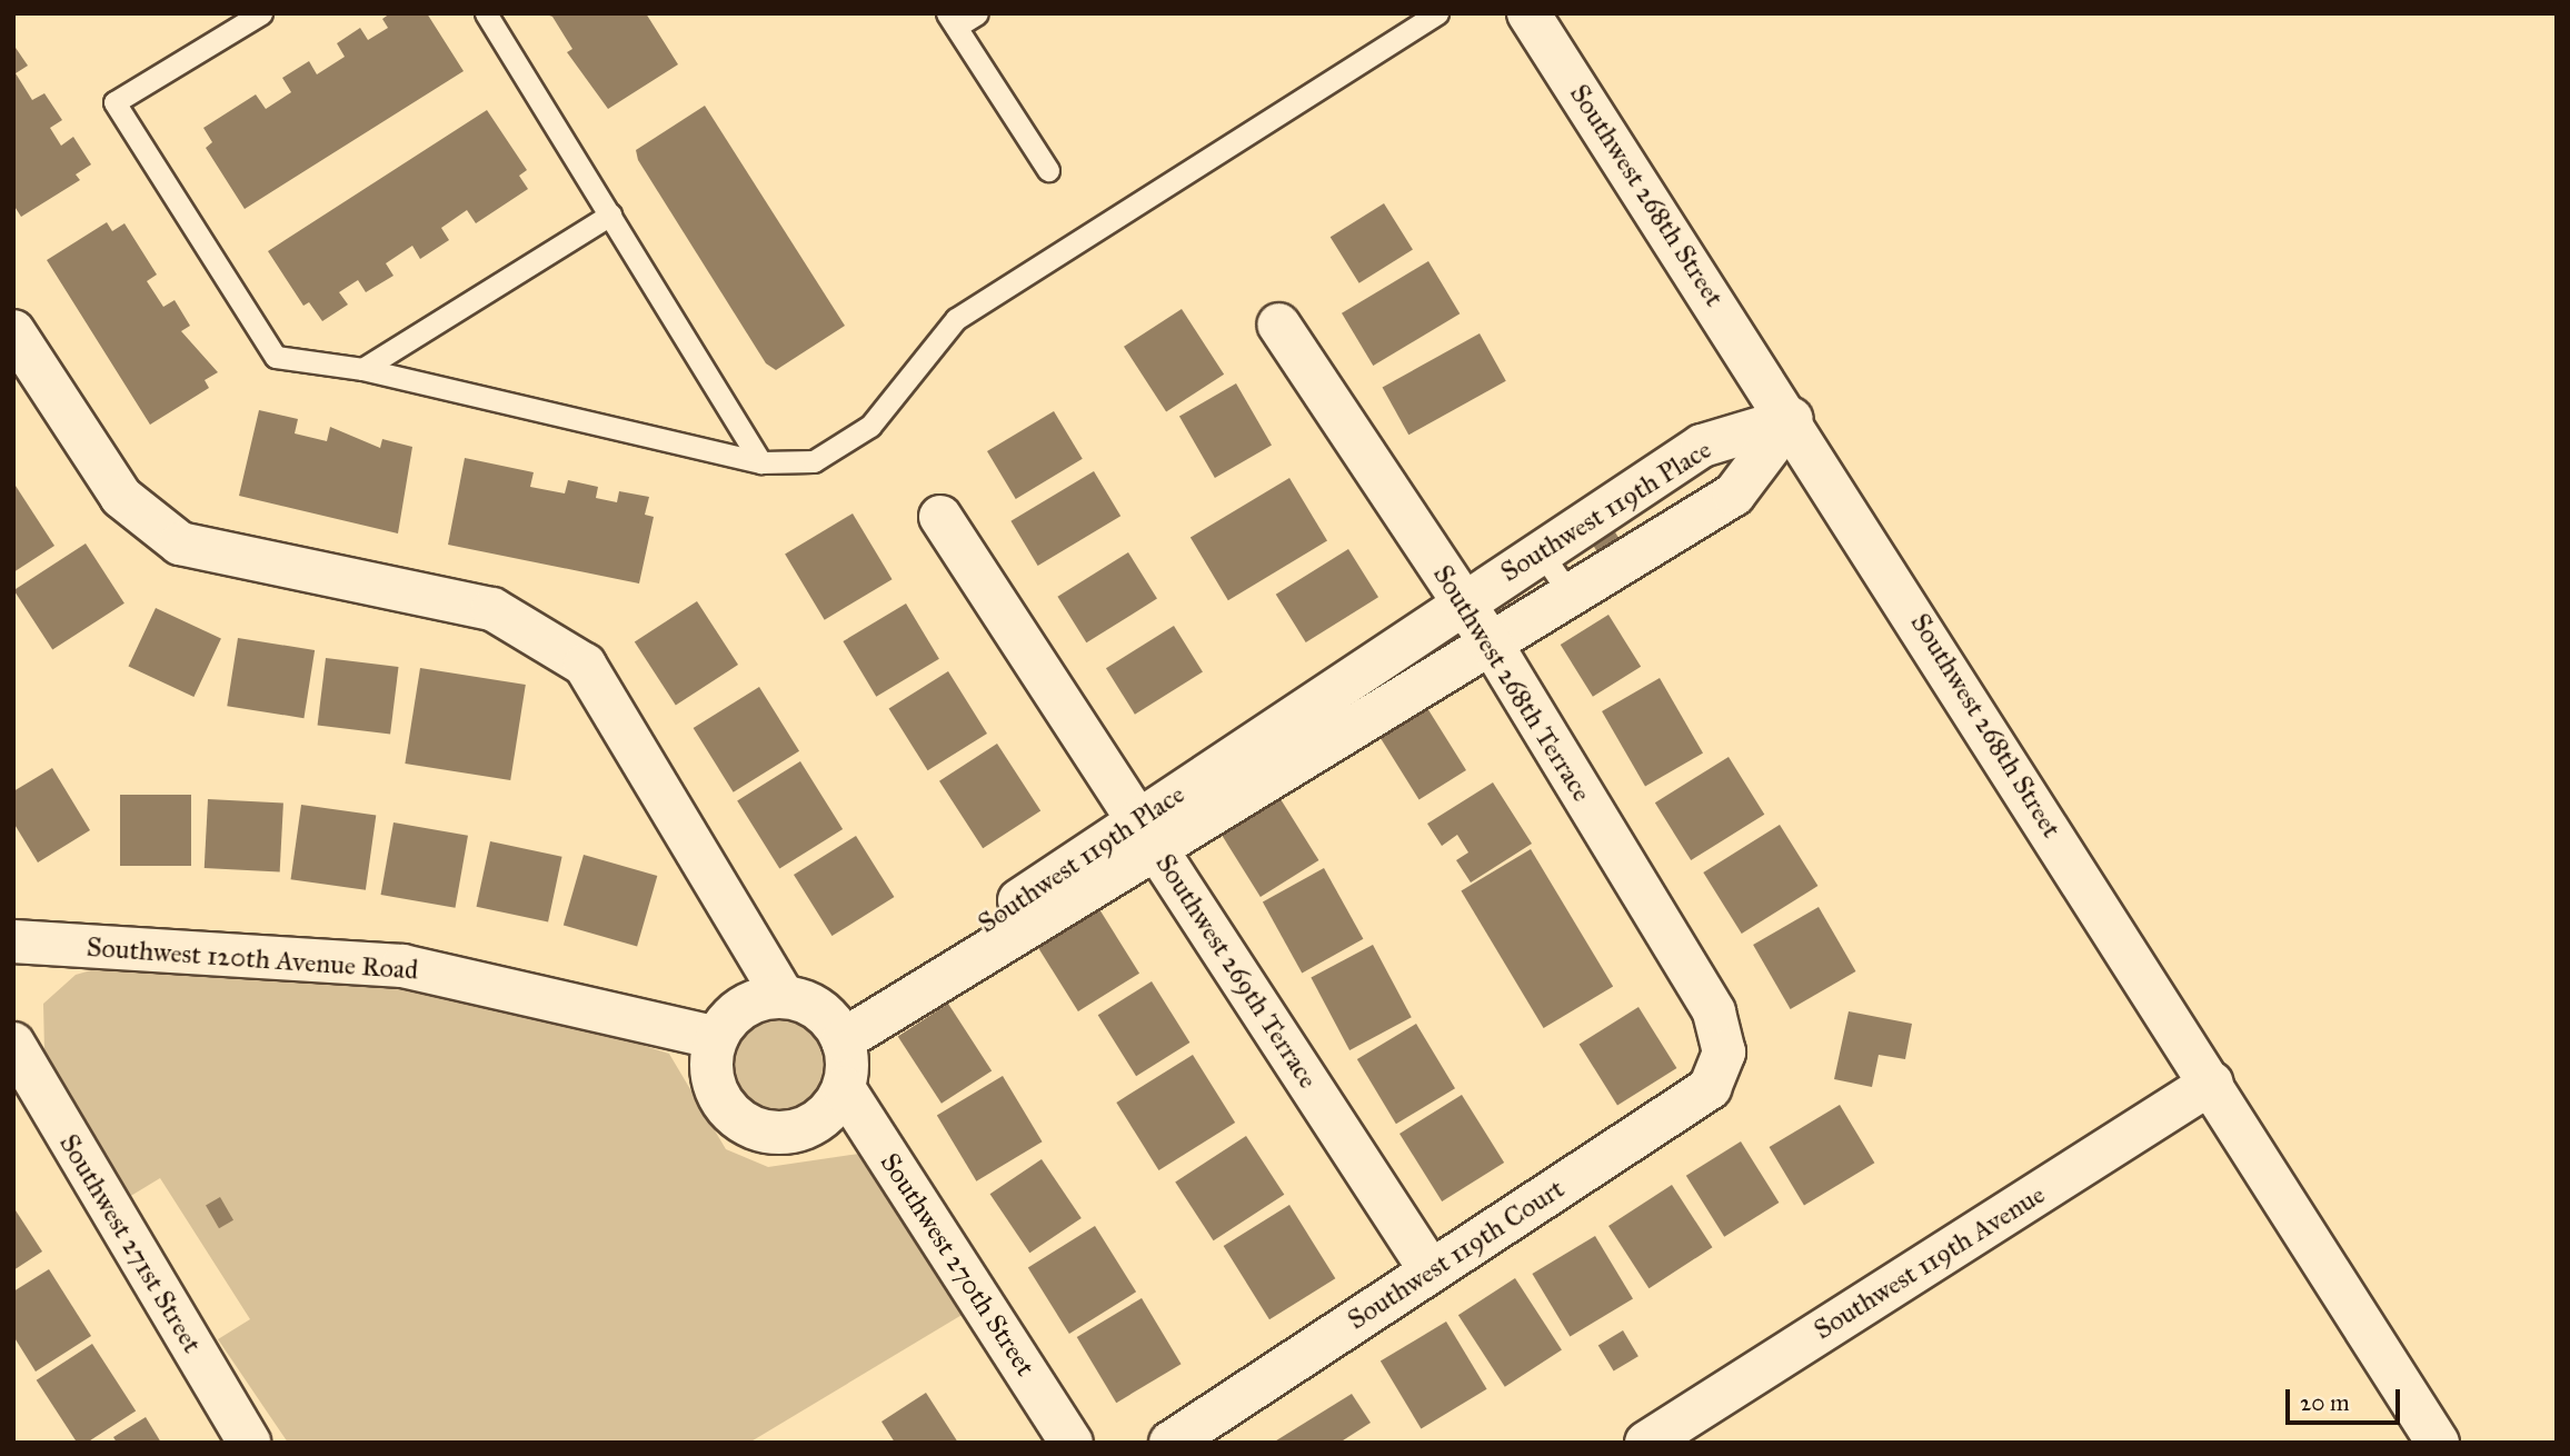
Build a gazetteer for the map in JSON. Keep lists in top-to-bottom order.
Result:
{
  "streets": {
    "street": [
      "Southwest 268th Street",
      "Southwest 119th Place",
      "Southwest 268th Terrace",
      "Southwest 120th Avenue Road",
      "Southwest 269th Terrace",
      "Southwest 271st Street",
      "Southwest 119th Court",
      "Southwest 119th Avenue",
      "Southwest 270th Street"
    ]
  },
  "crossings": [
    ["Southwest 268th Street", "Southwest 119th Place"],
    ["Southwest 268th Street", "Southwest 119th Avenue"],
    ["Southwest 119th Place", "Southwest 268th Terrace"],
    ["Southwest 119th Place", "Southwest 120th Avenue Road"],
    ["Southwest 119th Place", "Southwest 269th Terrace"],
    ["Southwest 119th Place", "Southwest 270th Street"],
    ["Southwest 268th Terrace", "Southwest 119th Court"],
    ["Southwest 120th Avenue Road", "Southwest 270th Street"],
    ["Southwest 269th Terrace", "Southwest 119th Court"]
  ],
  "scale_bar": "20 m"
}
